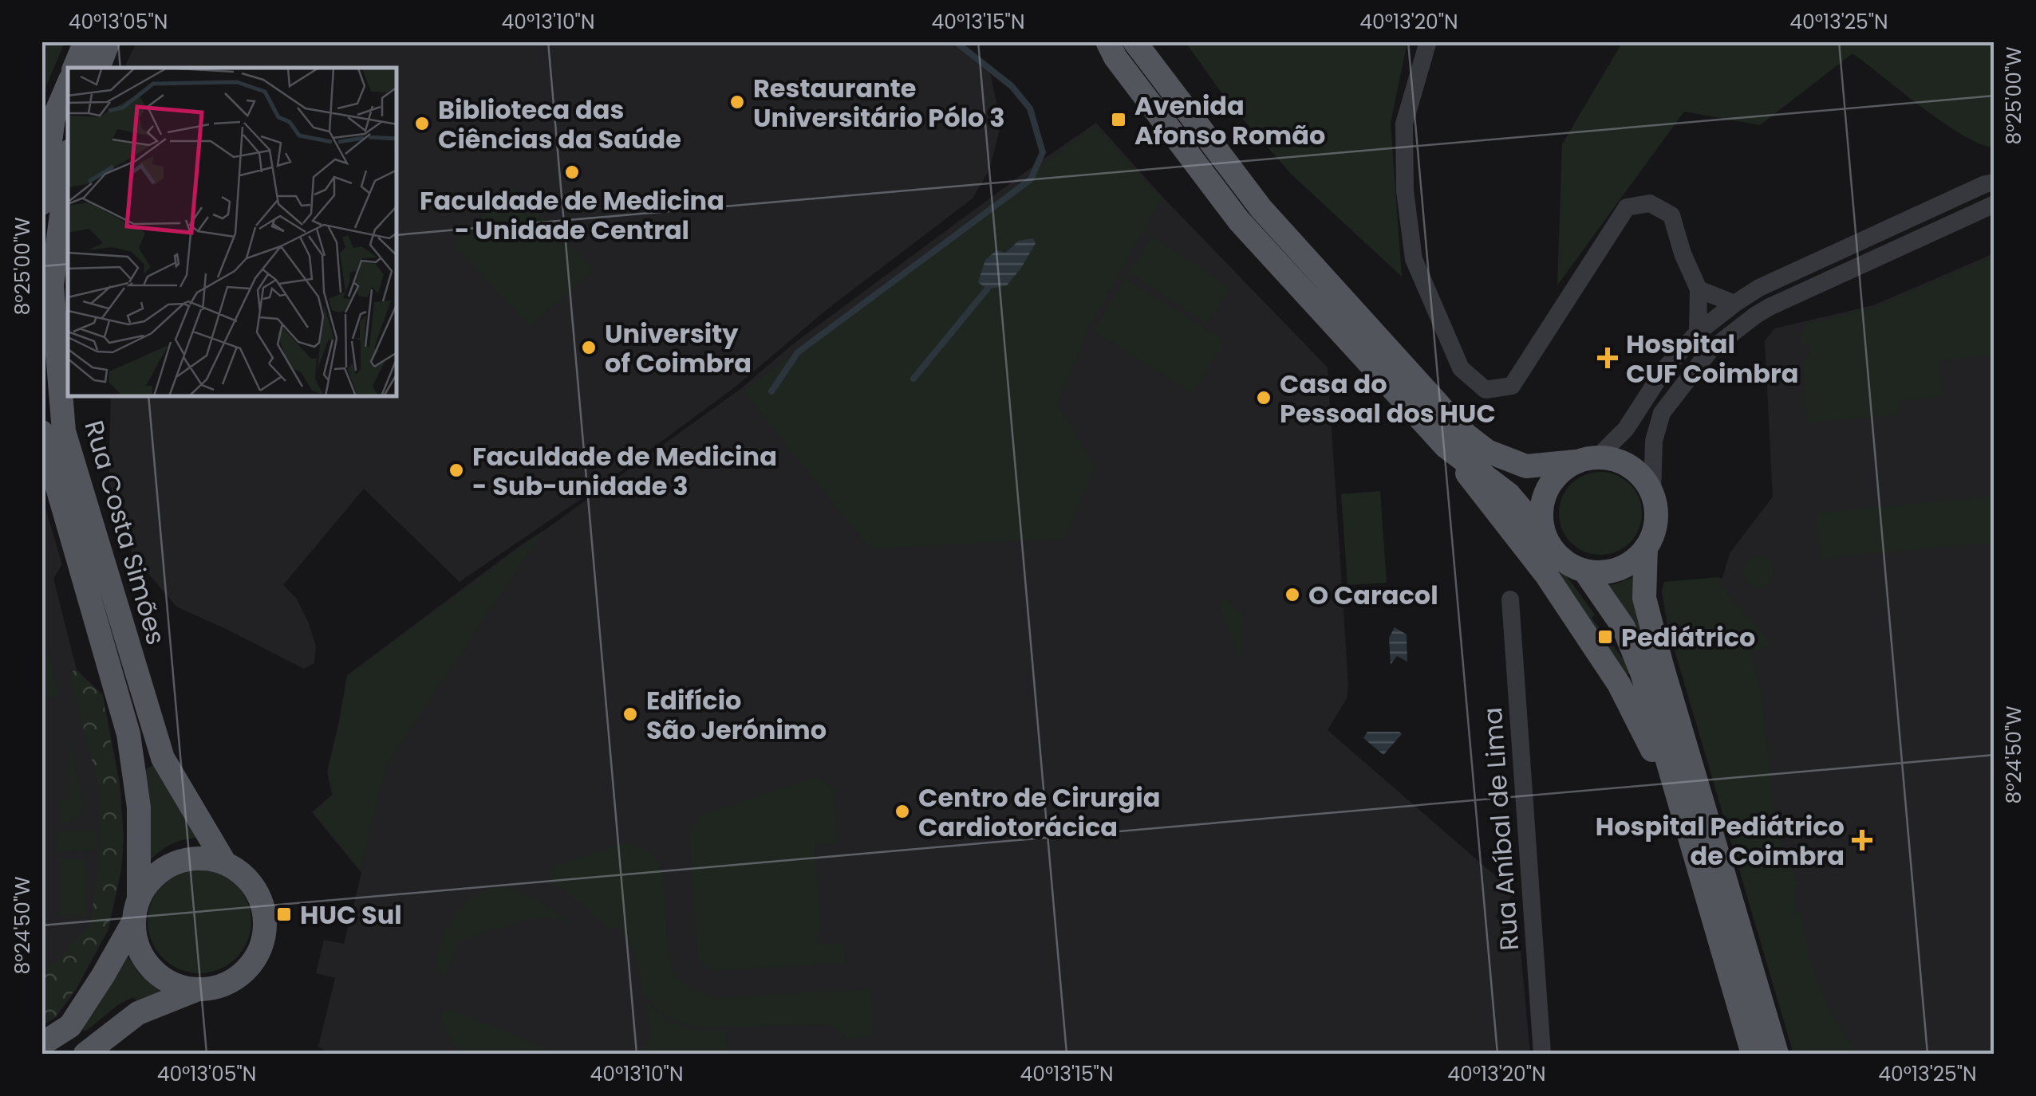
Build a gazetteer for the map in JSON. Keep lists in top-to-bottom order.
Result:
{
  "streets": {
    "main road": ["Rua Costa Simões"],
    "street": ["Rua Aníbal de Lima"]
  },
  "places": {
    "other": [
      "Restaurante Universitário Pólo 3",
      "Biblioteca das Ciências da Saúde",
      "Faculdade de Medicina - Unidade Central",
      "University of Coimbra",
      "Casa do Pessoal dos HUC",
      "Faculdade de Medicina - Sub-unidade 3",
      "O Caracol",
      "Edifício São Jerónimo",
      "Centro de Cirurgia Cardiotorácica"
    ],
    "transit": ["Avenida Afonso Romão", "Pediátrico", "HUC Sul"],
    "health": ["Hospital CUF Coimbra", "Hospital Pediátrico de Coimbra"]
  },
  "coordinates": [
    "40°13'05\"N",
    "40°13'10\"N",
    "40°13'15\"N",
    "40°13'20\"N",
    "40°13'25\"N",
    "8°25'00\"W",
    "8°24'50\"W"
  ]
}
